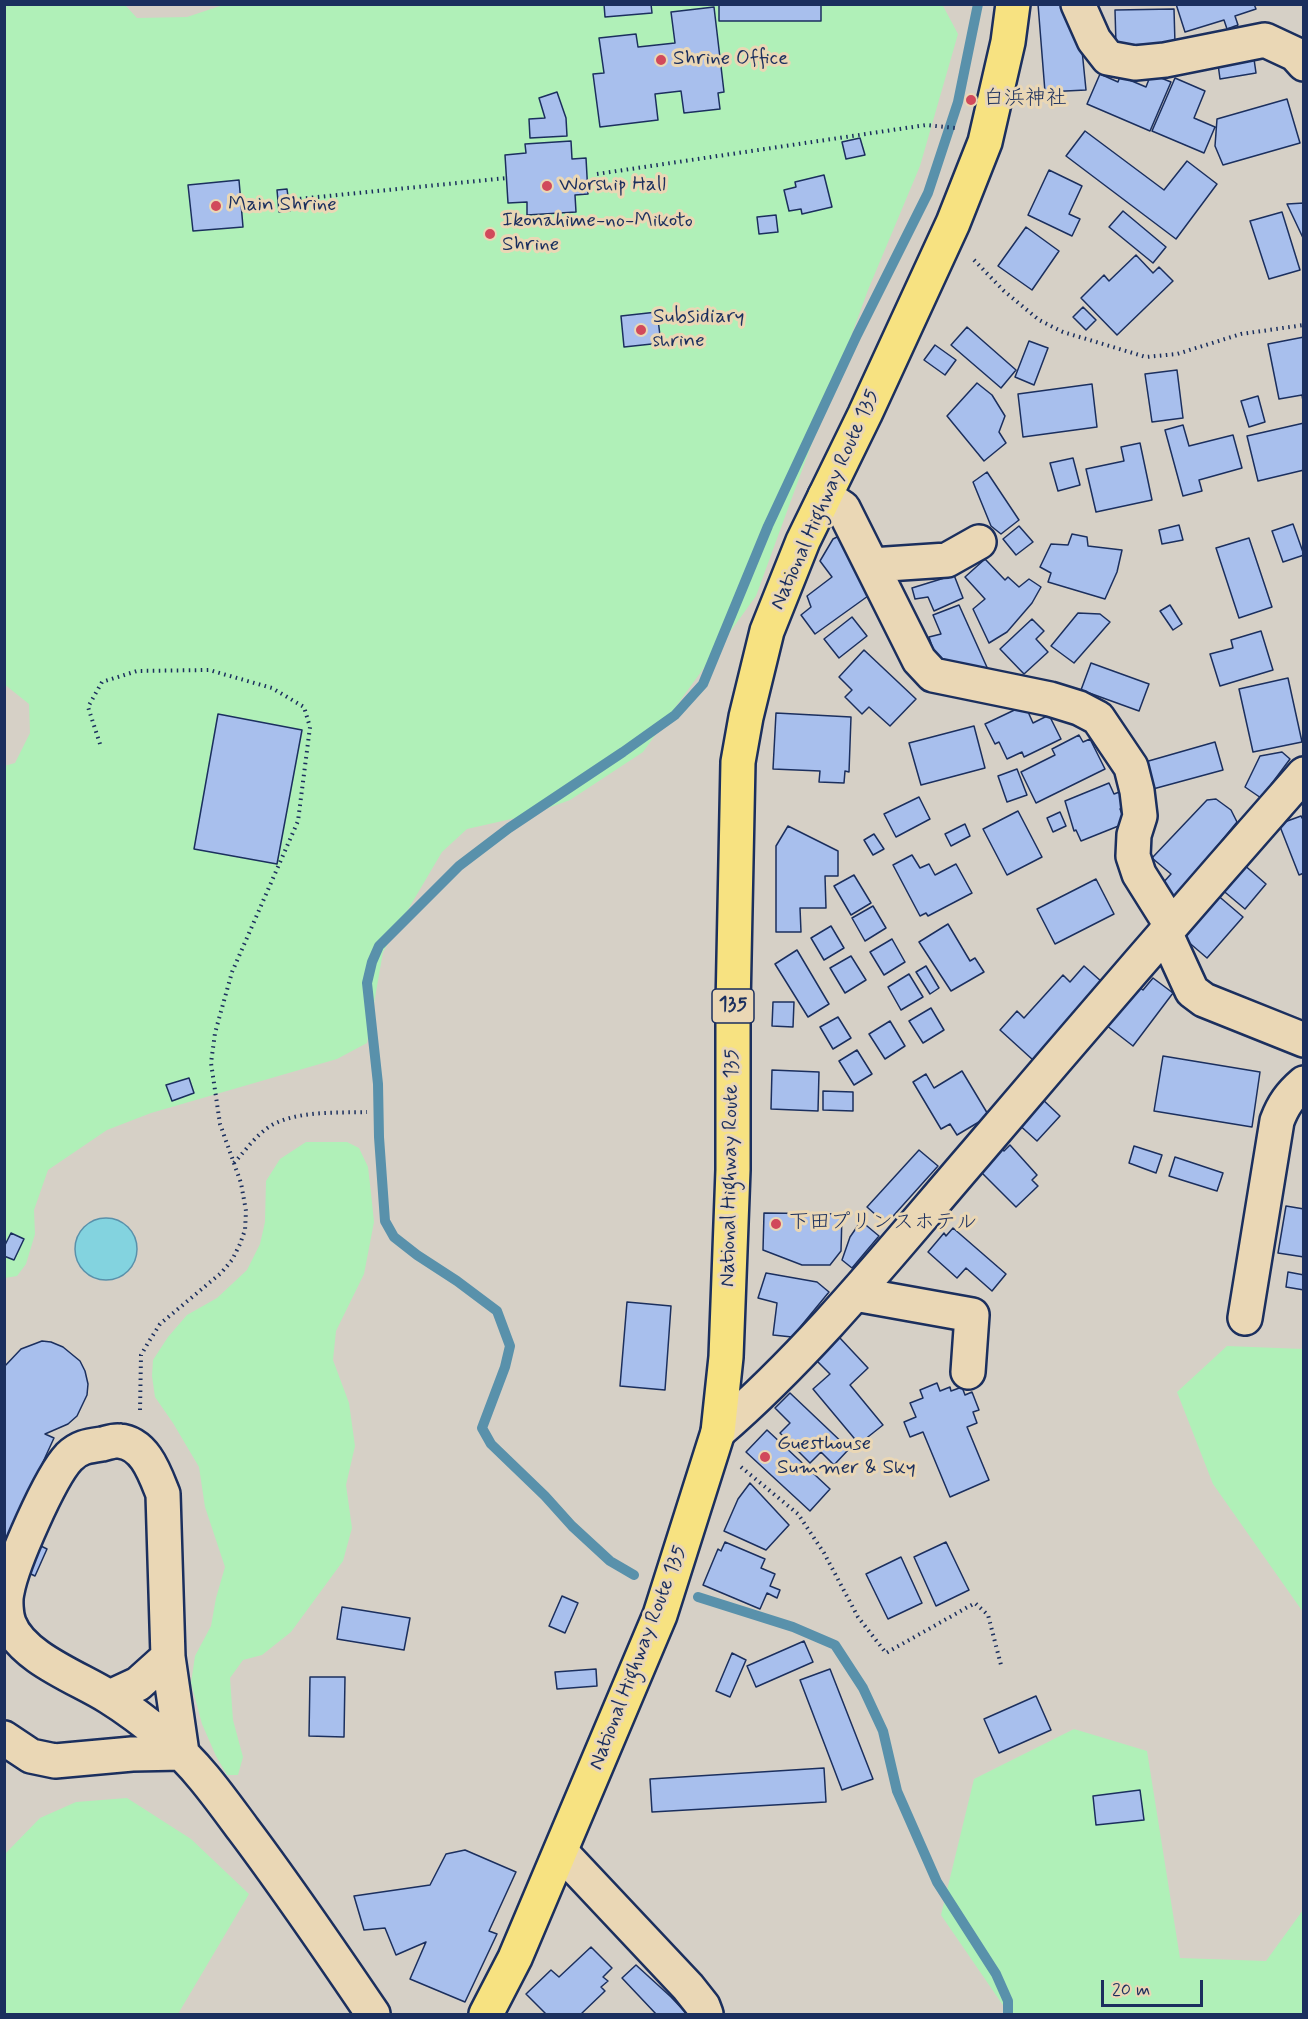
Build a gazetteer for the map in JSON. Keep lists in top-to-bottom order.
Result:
{
  "streets": {
    "highway": ["National Highway Route 135", "135"]
  },
  "places": [
    "Shrine Office",
    "白浜神社",
    "Worship Hall",
    "Main Shrine",
    "Ikonahime-no-Mikoto Shrine",
    "Subsidiary shrine",
    "下田プリンスホテル",
    "Guesthouse Summer & Sky"
  ],
  "scale_bar": "20 m"
}
